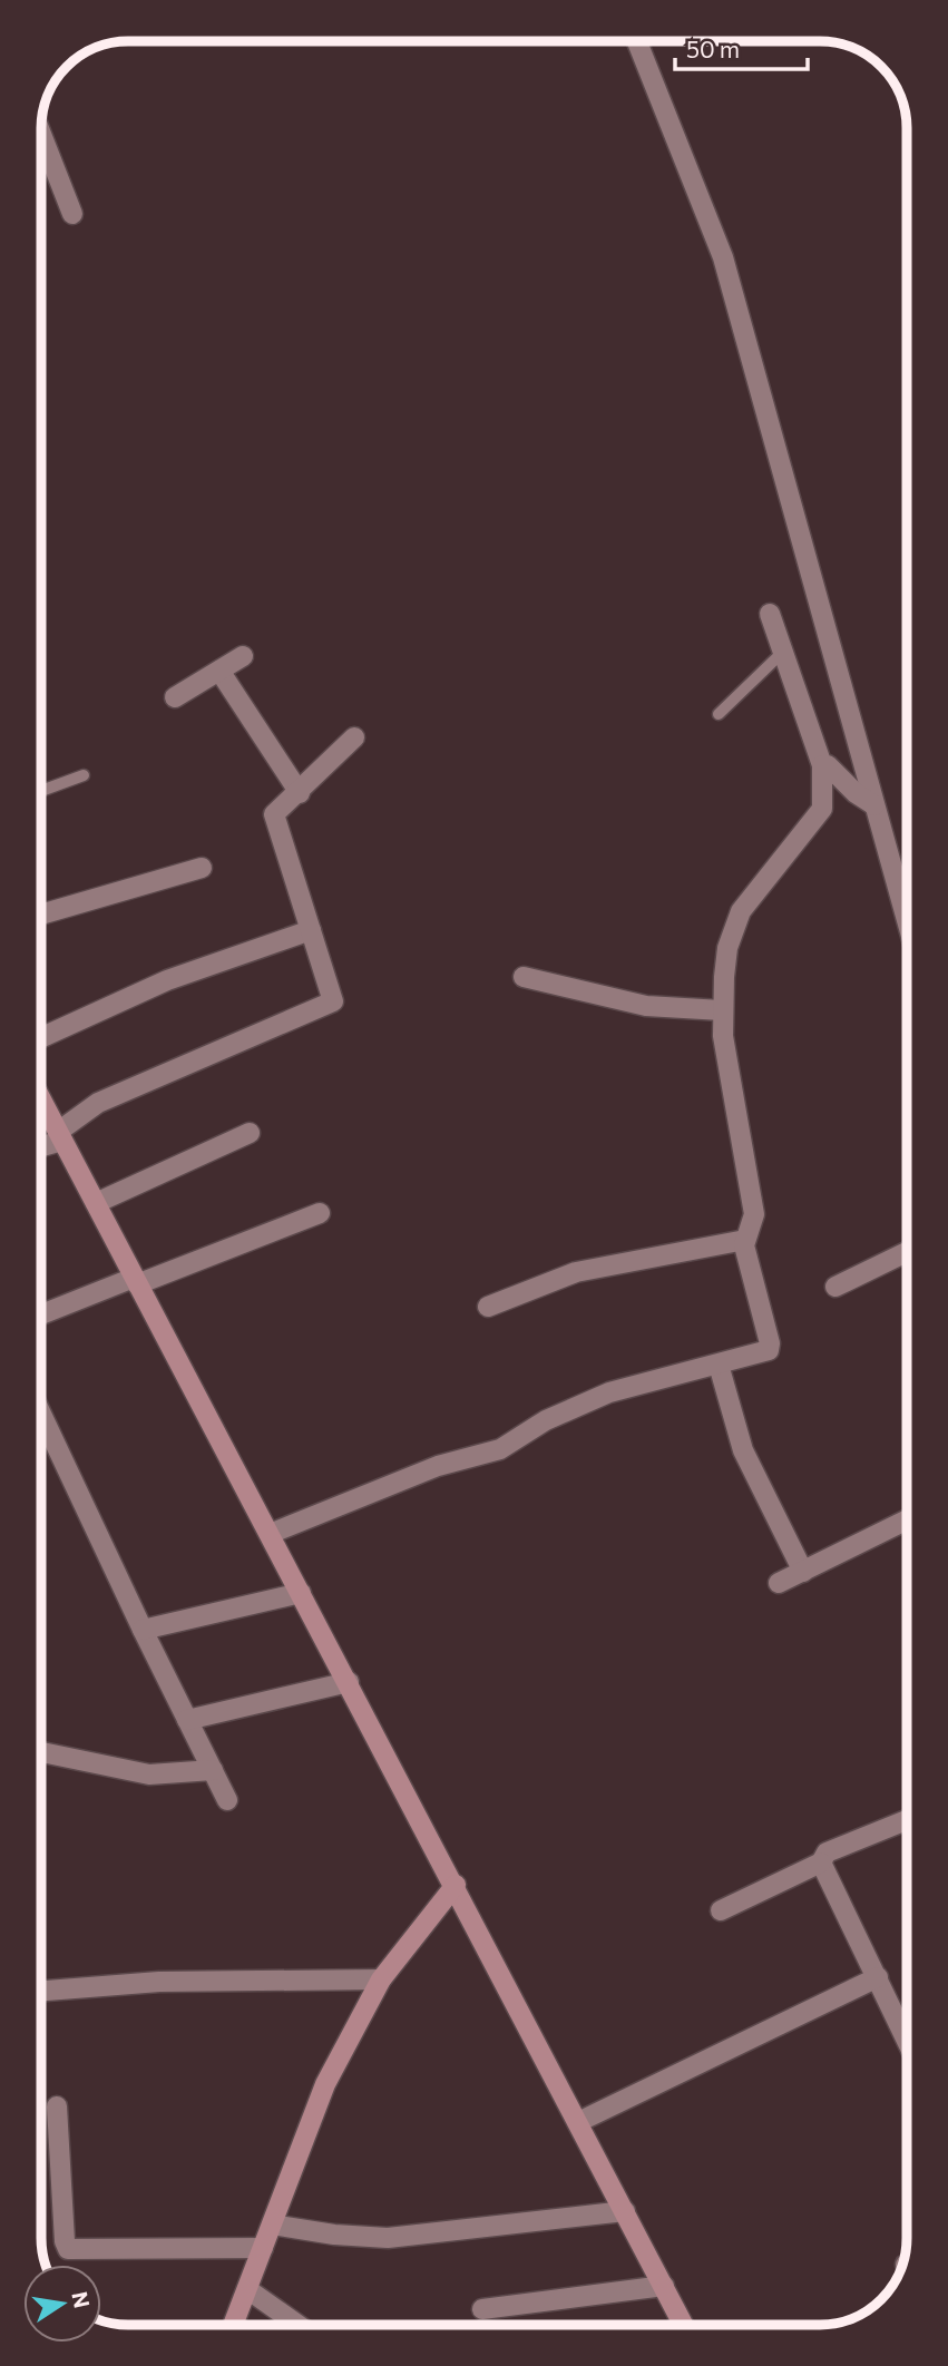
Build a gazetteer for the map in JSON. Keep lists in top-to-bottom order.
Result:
{
  "scale_bar": "50 m",
  "north": "right"
}
